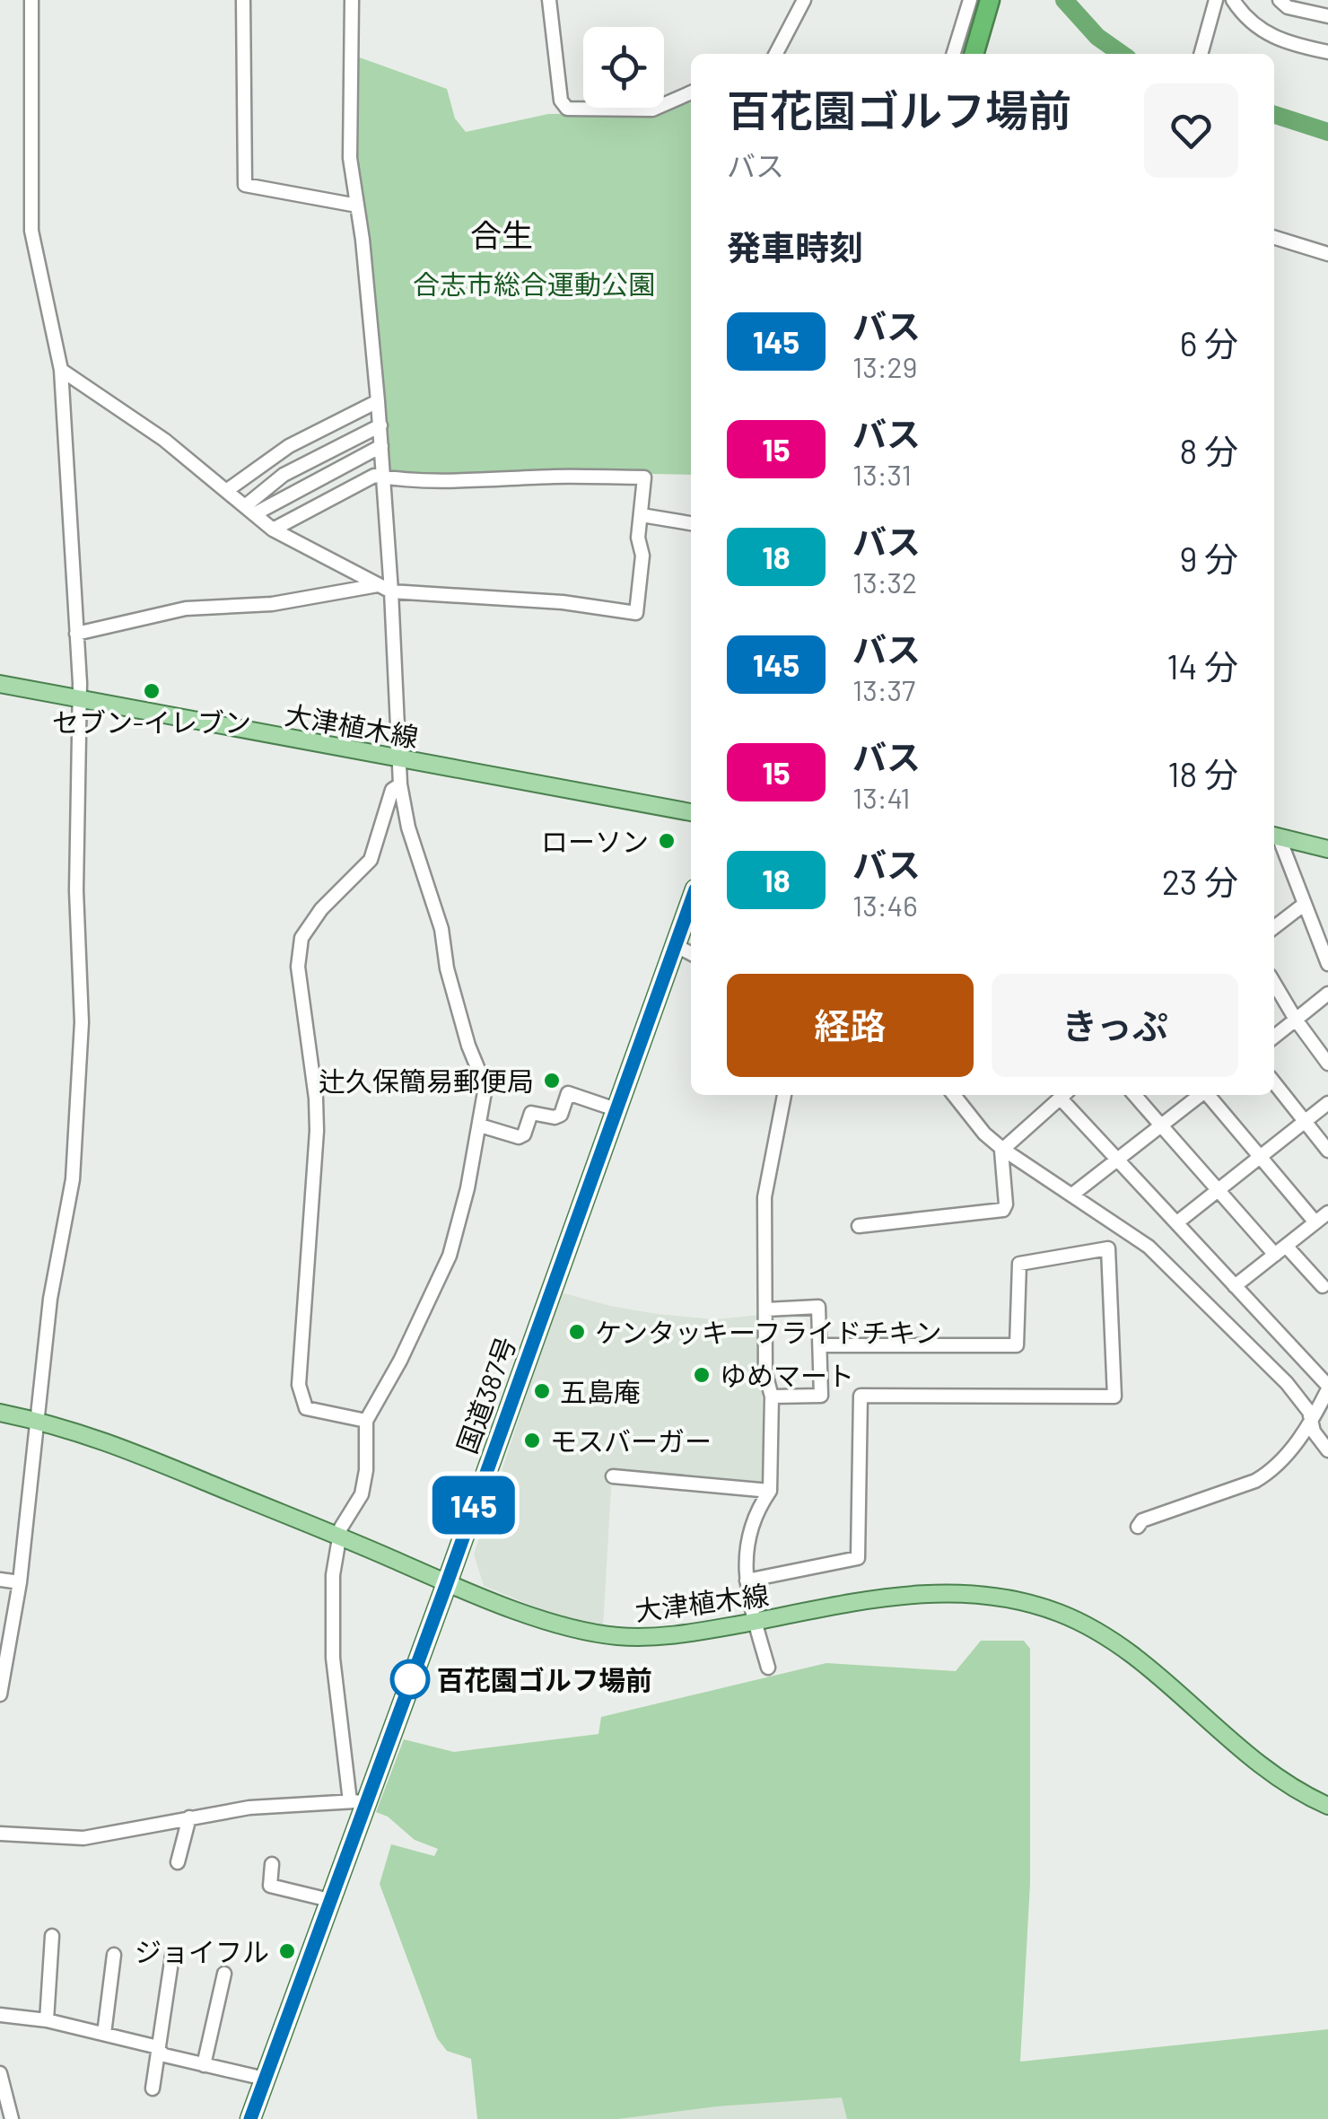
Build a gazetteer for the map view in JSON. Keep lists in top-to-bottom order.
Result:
{
  "streets": {
    "highway": ["国道387号"],
    "main road": ["大津植木線"]
  },
  "crossings": [
    ["大津植木線", "国道387号"]
  ],
  "districts": ["合生"],
  "parks": ["合志市総合運動公園"],
  "places": [
    "セブン-イレブン",
    "ローソン",
    "辻久保簡易郵便局",
    "ケンタッキーフライドチキン",
    "ゆめマート",
    "五島庵",
    "モスバーガー",
    "百花園ゴルフ場前",
    "ジョイフル"
  ],
  "lines": ["bus line 145"],
  "page": {
    "on_map": "145",
    "heading": [
      ["百花園ゴルフ場前", "バス"],
      "発車時刻"
    ],
    "list": [
      {
        "mark": "145",
        "name": "バス",
        "note": "13:29",
        "value": "6 分"
      },
      {
        "mark": "15",
        "name": "バス",
        "note": "13:31",
        "value": "8 分"
      },
      {
        "mark": "18",
        "name": "バス",
        "note": "13:32",
        "value": "9 分"
      },
      {
        "mark": "145",
        "name": "バス",
        "note": "13:37",
        "value": "14 分"
      },
      {
        "mark": "15",
        "name": "バス",
        "note": "13:41",
        "value": "18 分"
      },
      {
        "mark": "18",
        "name": "バス",
        "note": "13:46",
        "value": "23 分"
      }
    ],
    "buttons": ["経路", "きっぷ"]
  }
}
